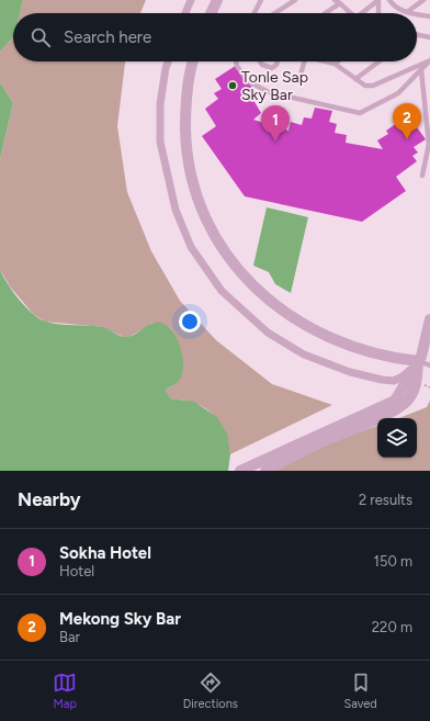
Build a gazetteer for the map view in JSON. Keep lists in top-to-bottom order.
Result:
{
  "places": ["Tonle Sap Sky Bar"],
  "page": {
    "search": "Search here",
    "pins": ["2", "1"],
    "heading": ["Nearby", "2 results"],
    "list": [
      {
        "mark": "1",
        "name": "Sokha Hotel",
        "note": "Hotel",
        "value": "150 m"
      },
      {
        "mark": "2",
        "name": "Mekong Sky Bar",
        "note": "Bar",
        "value": "220 m"
      }
    ],
    "nav": ["Map", "Directions", "Saved"]
  }
}
